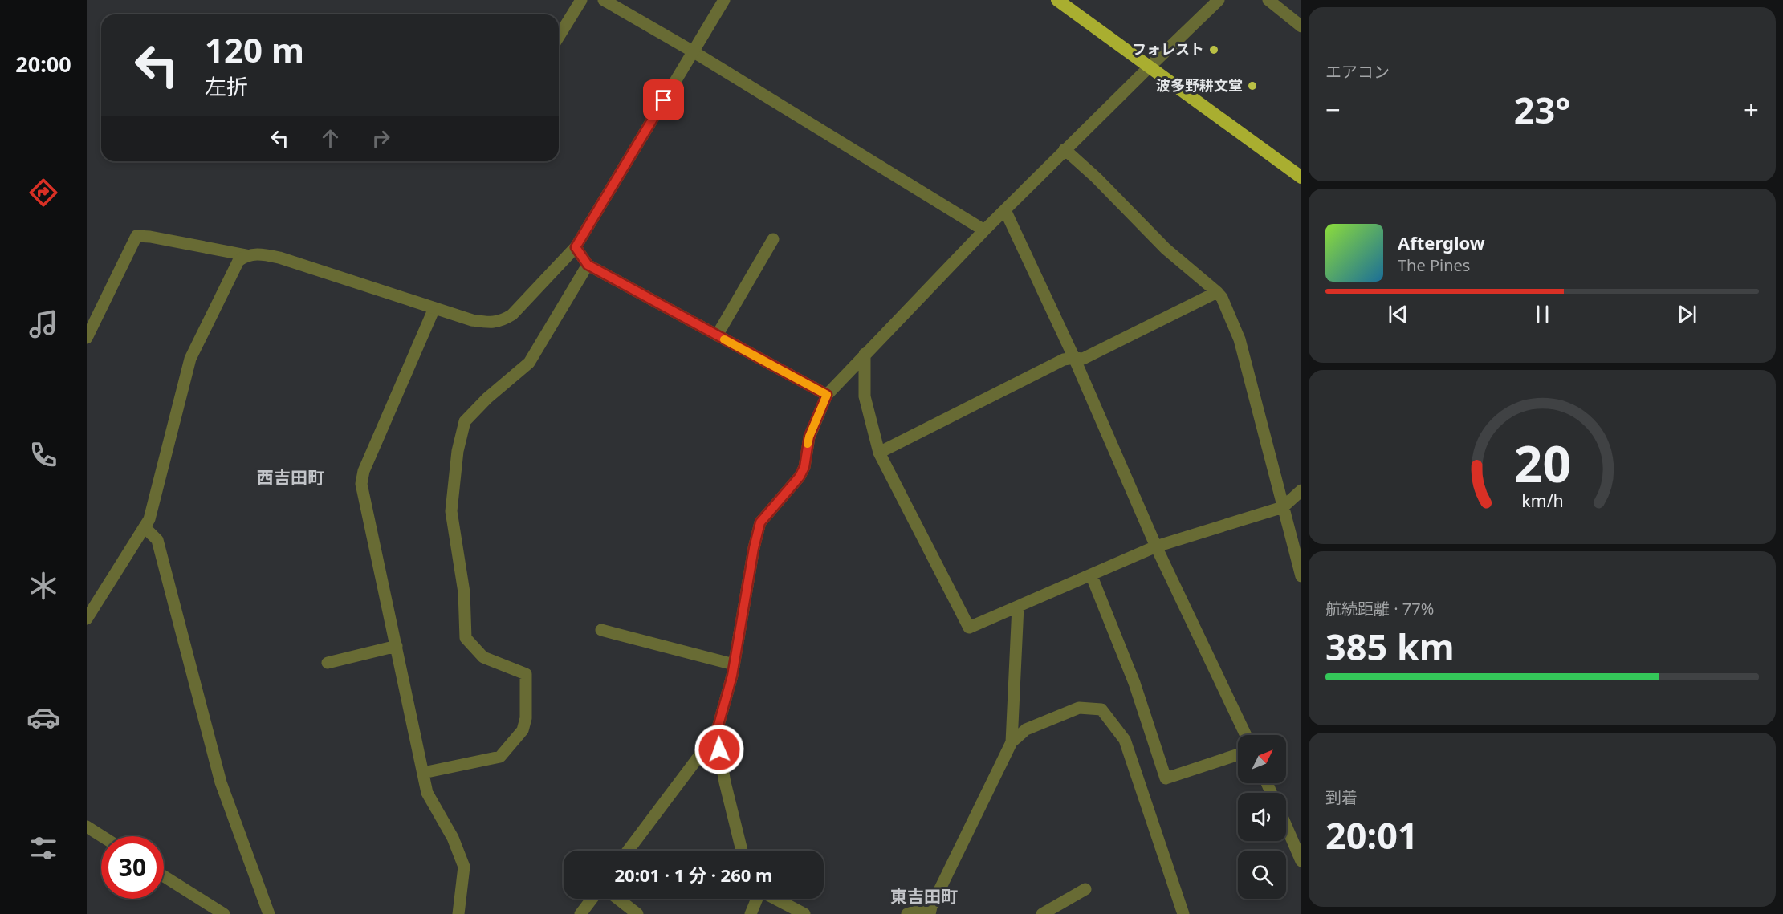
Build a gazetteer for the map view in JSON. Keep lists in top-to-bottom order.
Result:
{
  "districts": ["西吉田町", "東吉田町"],
  "places": ["フォレスト", "波多野耕文堂"],
  "north": "top right",
  "page": {
    "tabs": "20:00",
    "tile": [
      "エアコン",
      ["航続距離 · 77%", "385 km"],
      ["到着", "20:01"]
    ],
    "turn": ["120 m", "左折"],
    "heat": ["−", "23°", "+"],
    "song": ["Afterglow", "The Pines"],
    "limit": "30",
    "trip": "20:01 · 1 分 · 260 m",
    "gauge": ["20", "km/h"]
  }
}
